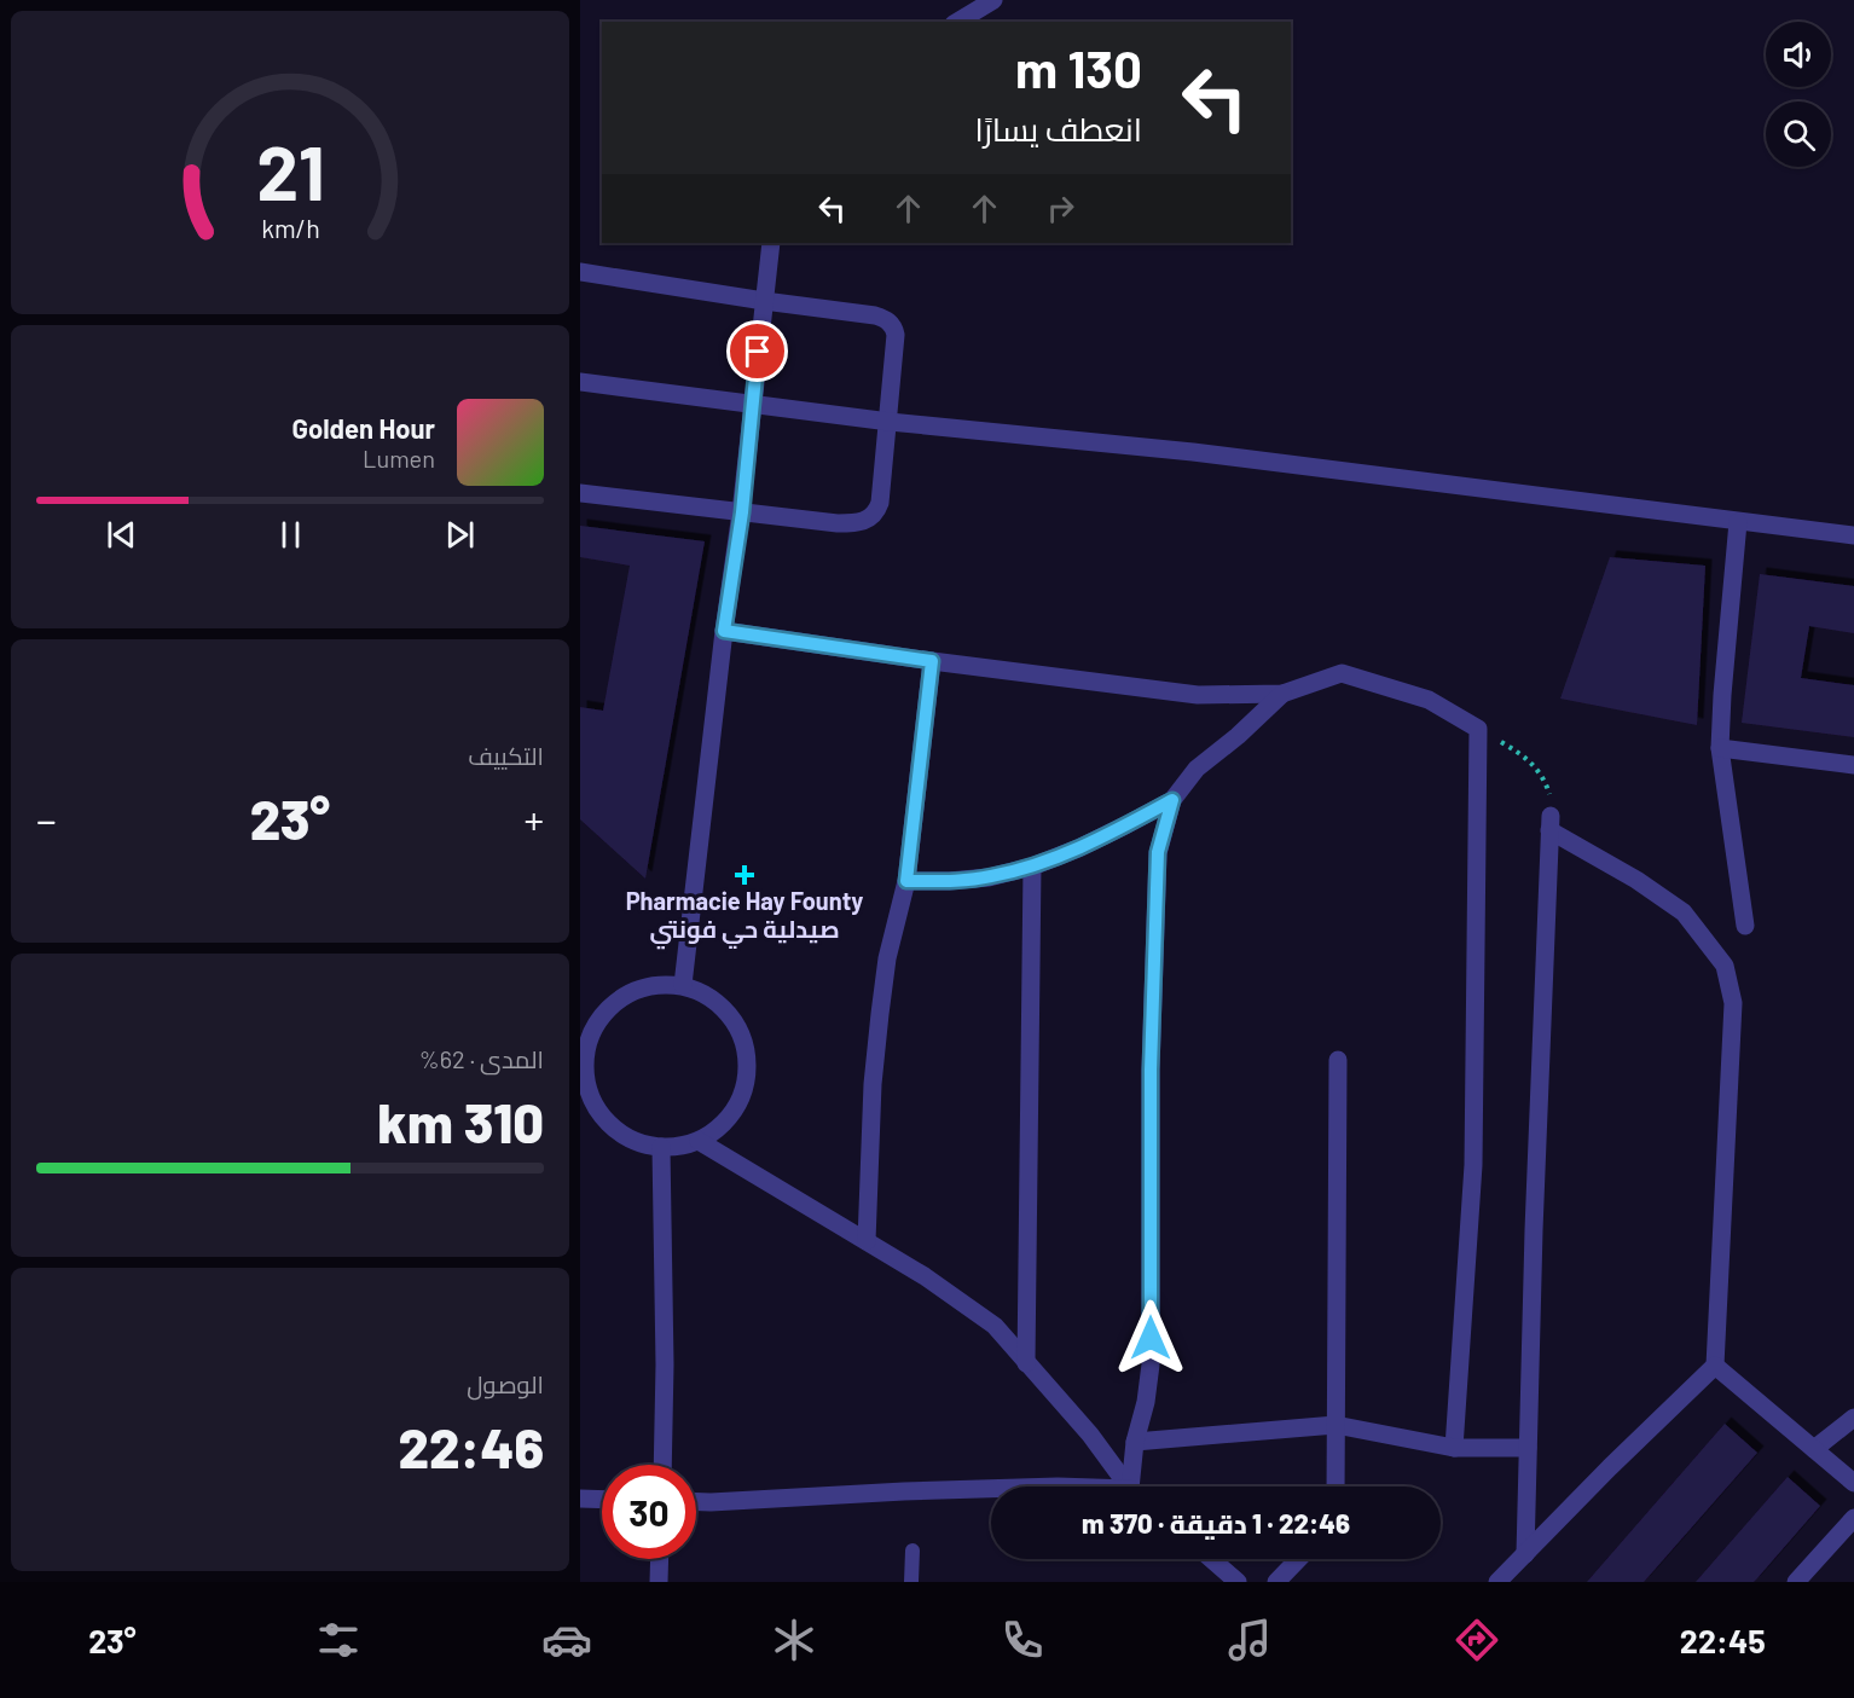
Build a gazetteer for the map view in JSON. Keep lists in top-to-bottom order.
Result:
{
  "places": {
    "health": ["Pharmacie Hay Founty صيدلية حي فونتي"]
  },
  "page": {
    "turn": ["130 m", "انعطف يسارًا"],
    "song": ["Golden Hour", "Lumen"],
    "tile": [
      "التكييف",
      ["المدى · 62%", "310 km"],
      ["الوصول", "22:46"]
    ],
    "heat": ["−", "23°", "+"],
    "limit": "30",
    "trip": "22:46 · 1 دقيقة · 370 m",
    "tabs": ["22:45", "23°"],
    "gauge": ["21", "km/h"]
  }
}
